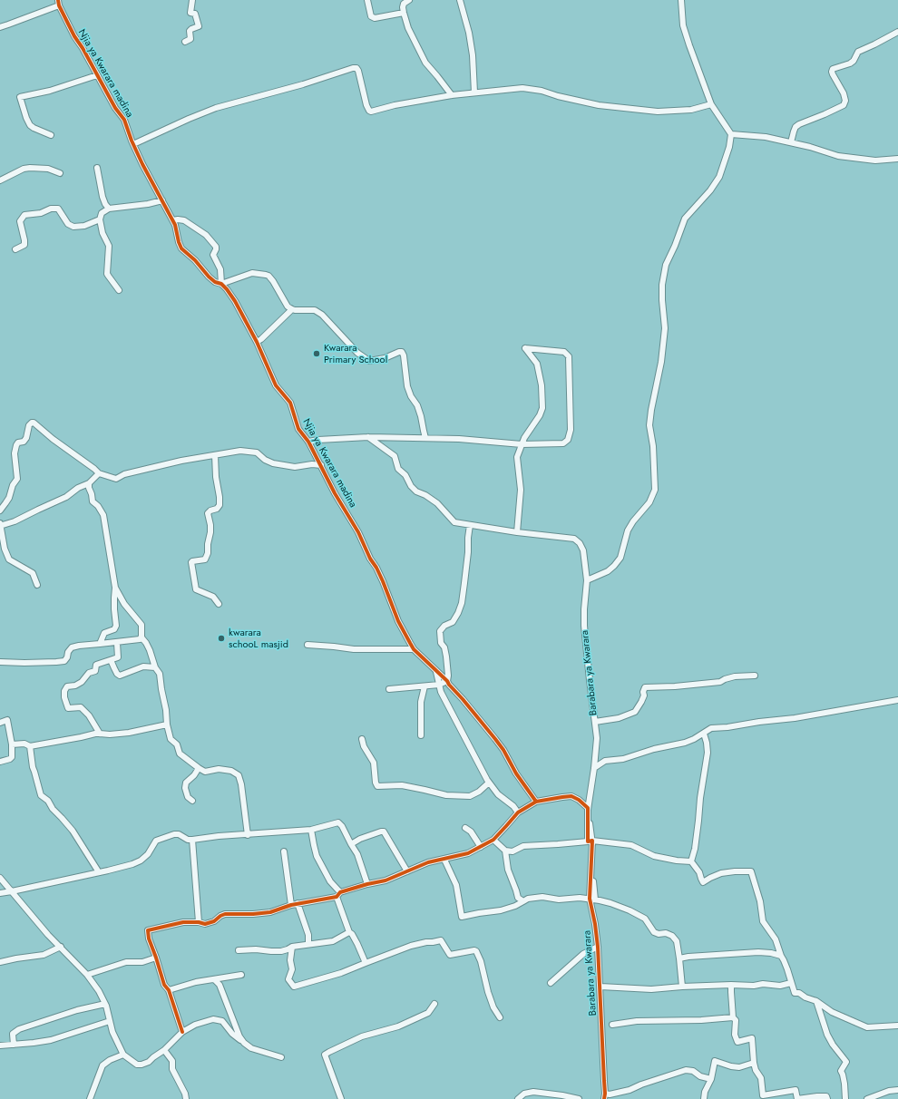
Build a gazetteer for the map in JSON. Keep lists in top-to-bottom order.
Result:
{
  "streets": {
    "street": ["Njia ya Kwarara madina", "Barabara ya Kwarara"]
  },
  "places": ["Kwarara Primary School", "kwarara schooL masjid"]
}
